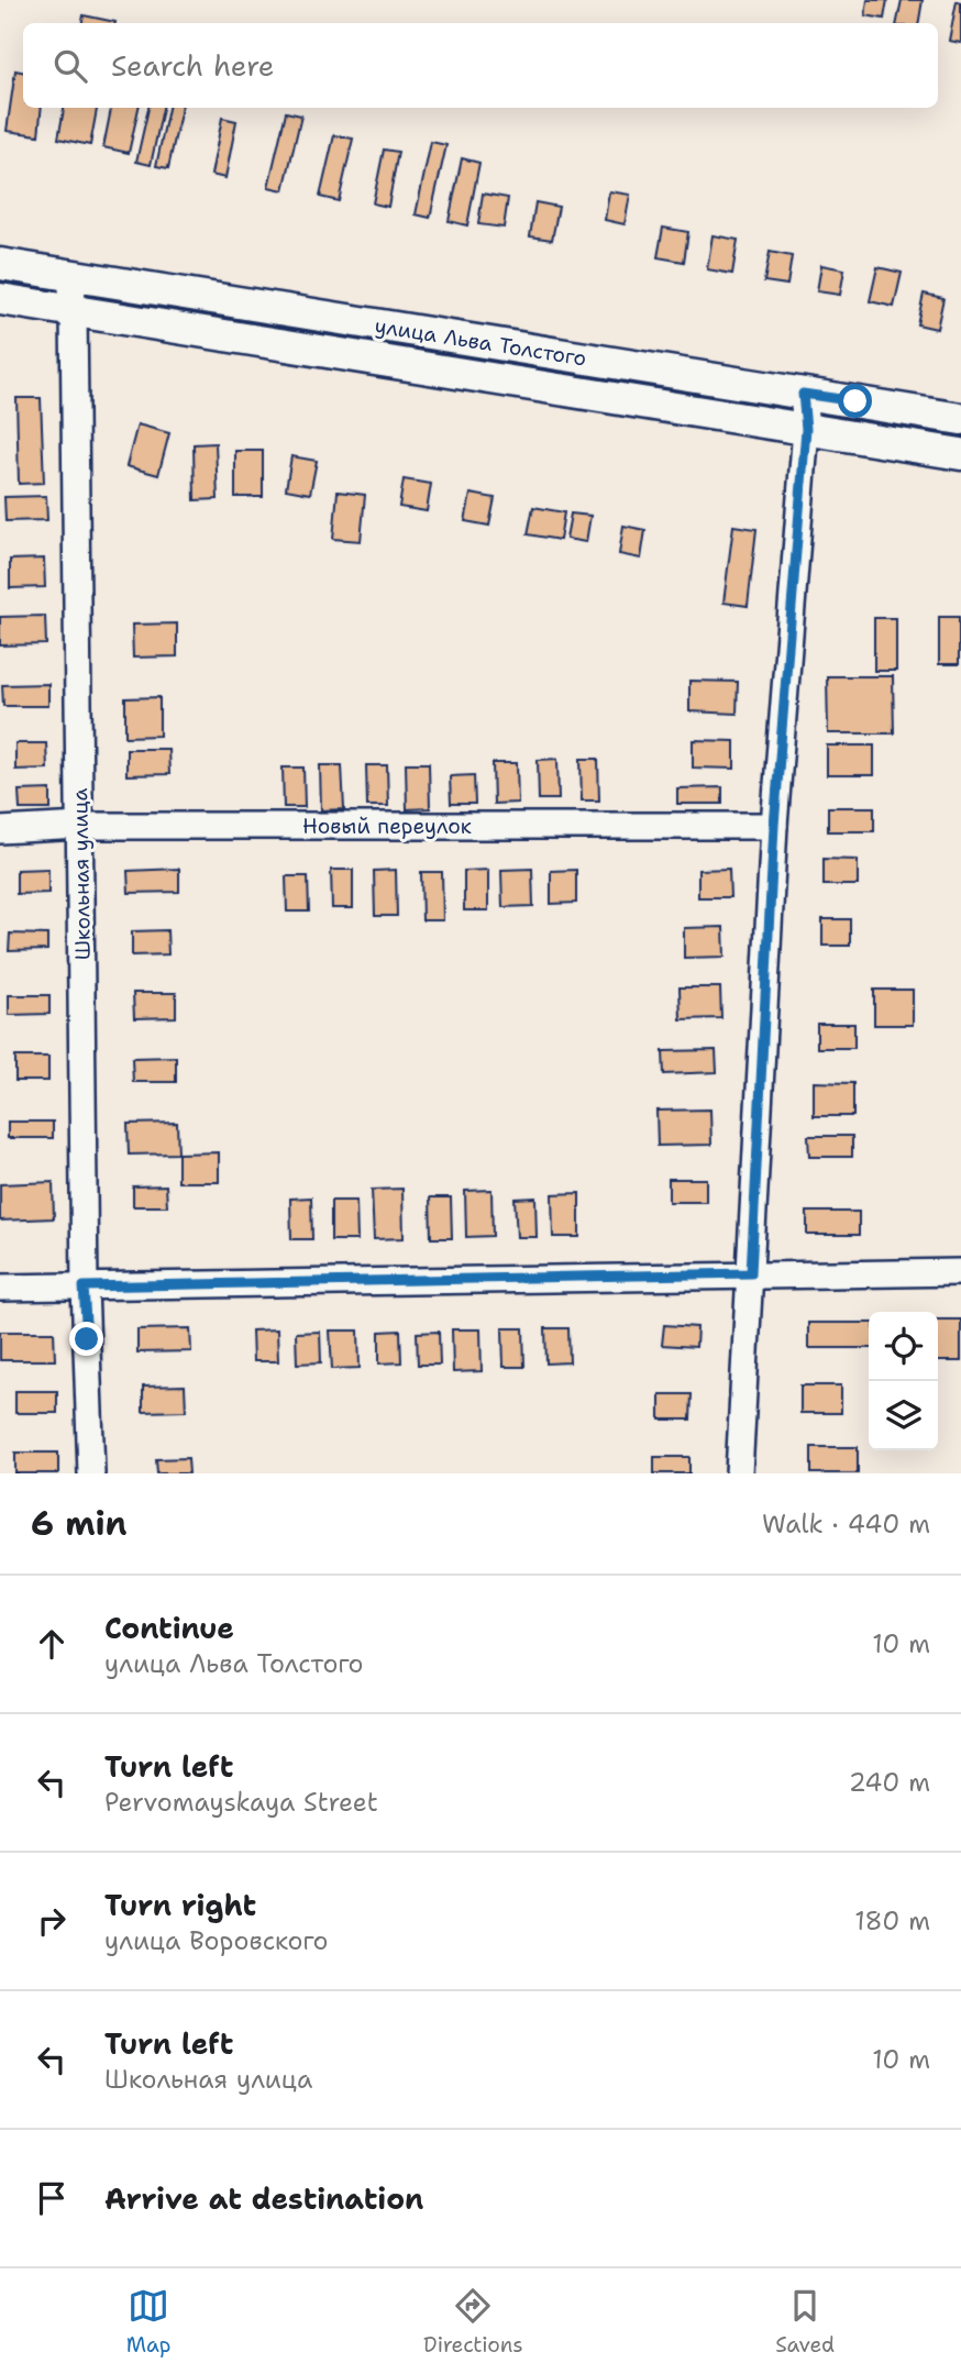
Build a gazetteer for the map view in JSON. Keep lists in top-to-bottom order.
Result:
{
  "streets": {
    "main road": ["улица Льва Толстого"],
    "street": ["Новый переулок", "Школьная улица"]
  },
  "crossings": [
    ["улица Льва Толстого", "Школьная улица"],
    ["Новый переулок", "Школьная улица"]
  ],
  "page": {
    "search": "Search here",
    "heading": ["6 min", "Walk · 440 m"],
    "list": [
      ["Continue", "улица Льва Толстого", "10 m"],
      ["Turn left", "Pervomayskaya Street", "240 m"],
      ["Turn right", "улица Воровского", "180 m"],
      ["Turn left", "Школьная улица", "10 m"],
      "Arrive at destination"
    ],
    "nav": ["Map", "Directions", "Saved"]
  }
}
